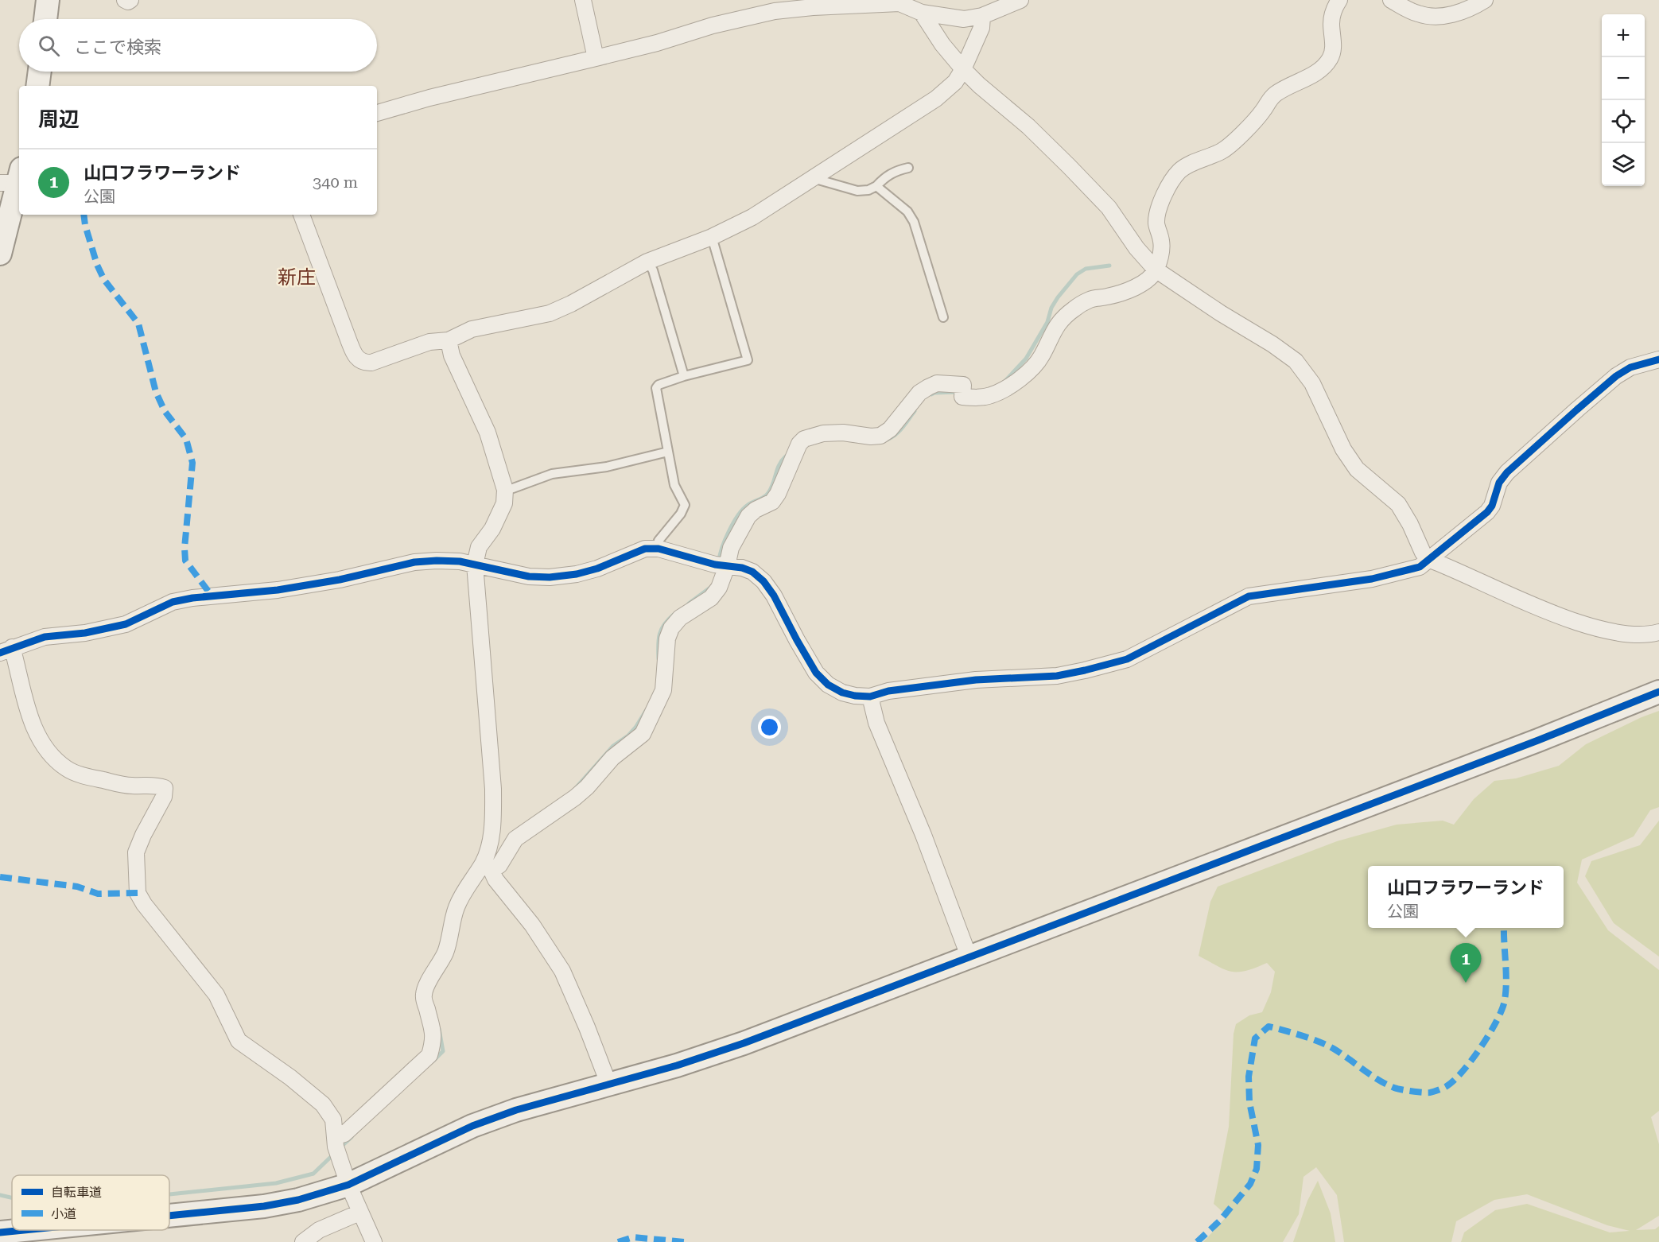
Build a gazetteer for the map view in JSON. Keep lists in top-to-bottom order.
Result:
{
  "districts": ["新庄"],
  "legend": ["自転車道", "小道"],
  "page": {
    "map_buttons": ["+", "−"],
    "search": "ここで検索",
    "heading": "周辺",
    "list": [
      {
        "mark": "1",
        "name": "山口フラワーランド",
        "note": "公園",
        "value": "340 m"
      }
    ],
    "popup": ["山口フラワーランド", "公園"],
    "pins": "1"
  }
}
